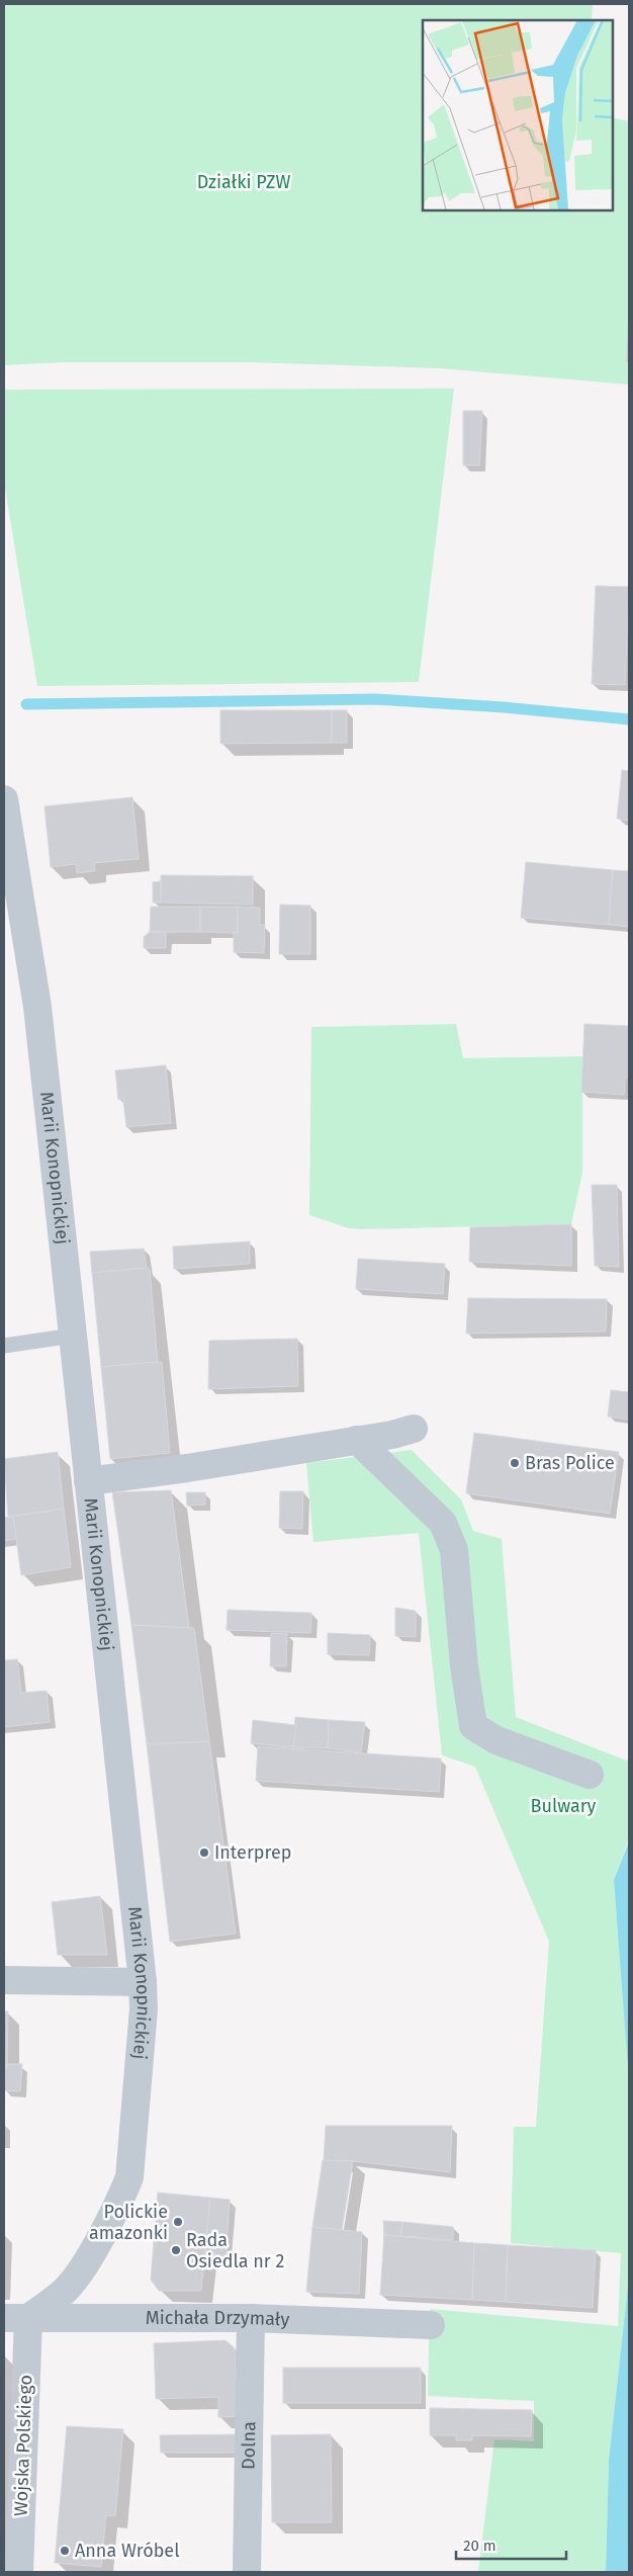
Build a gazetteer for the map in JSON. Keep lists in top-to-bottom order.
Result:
{
  "streets": {
    "street": [
      "Marii Konopnickiej",
      "Michała Drzymały",
      "Wojska Polskiego",
      "Dolna"
    ]
  },
  "crossings": [
    ["Marii Konopnickiej", "Michała Drzymały"],
    ["Marii Konopnickiej", "Wojska Polskiego"],
    ["Michała Drzymały", "Wojska Polskiego"],
    ["Michała Drzymały", "Dolna"]
  ],
  "parks": ["Działki PZW", "Bulwary"],
  "places": [
    "Bras Police",
    "Interprep",
    "Polickie amazonki",
    "Rada Osiedla nr 2",
    "Anna Wróbel"
  ],
  "scale_bar": "20 m"
}
